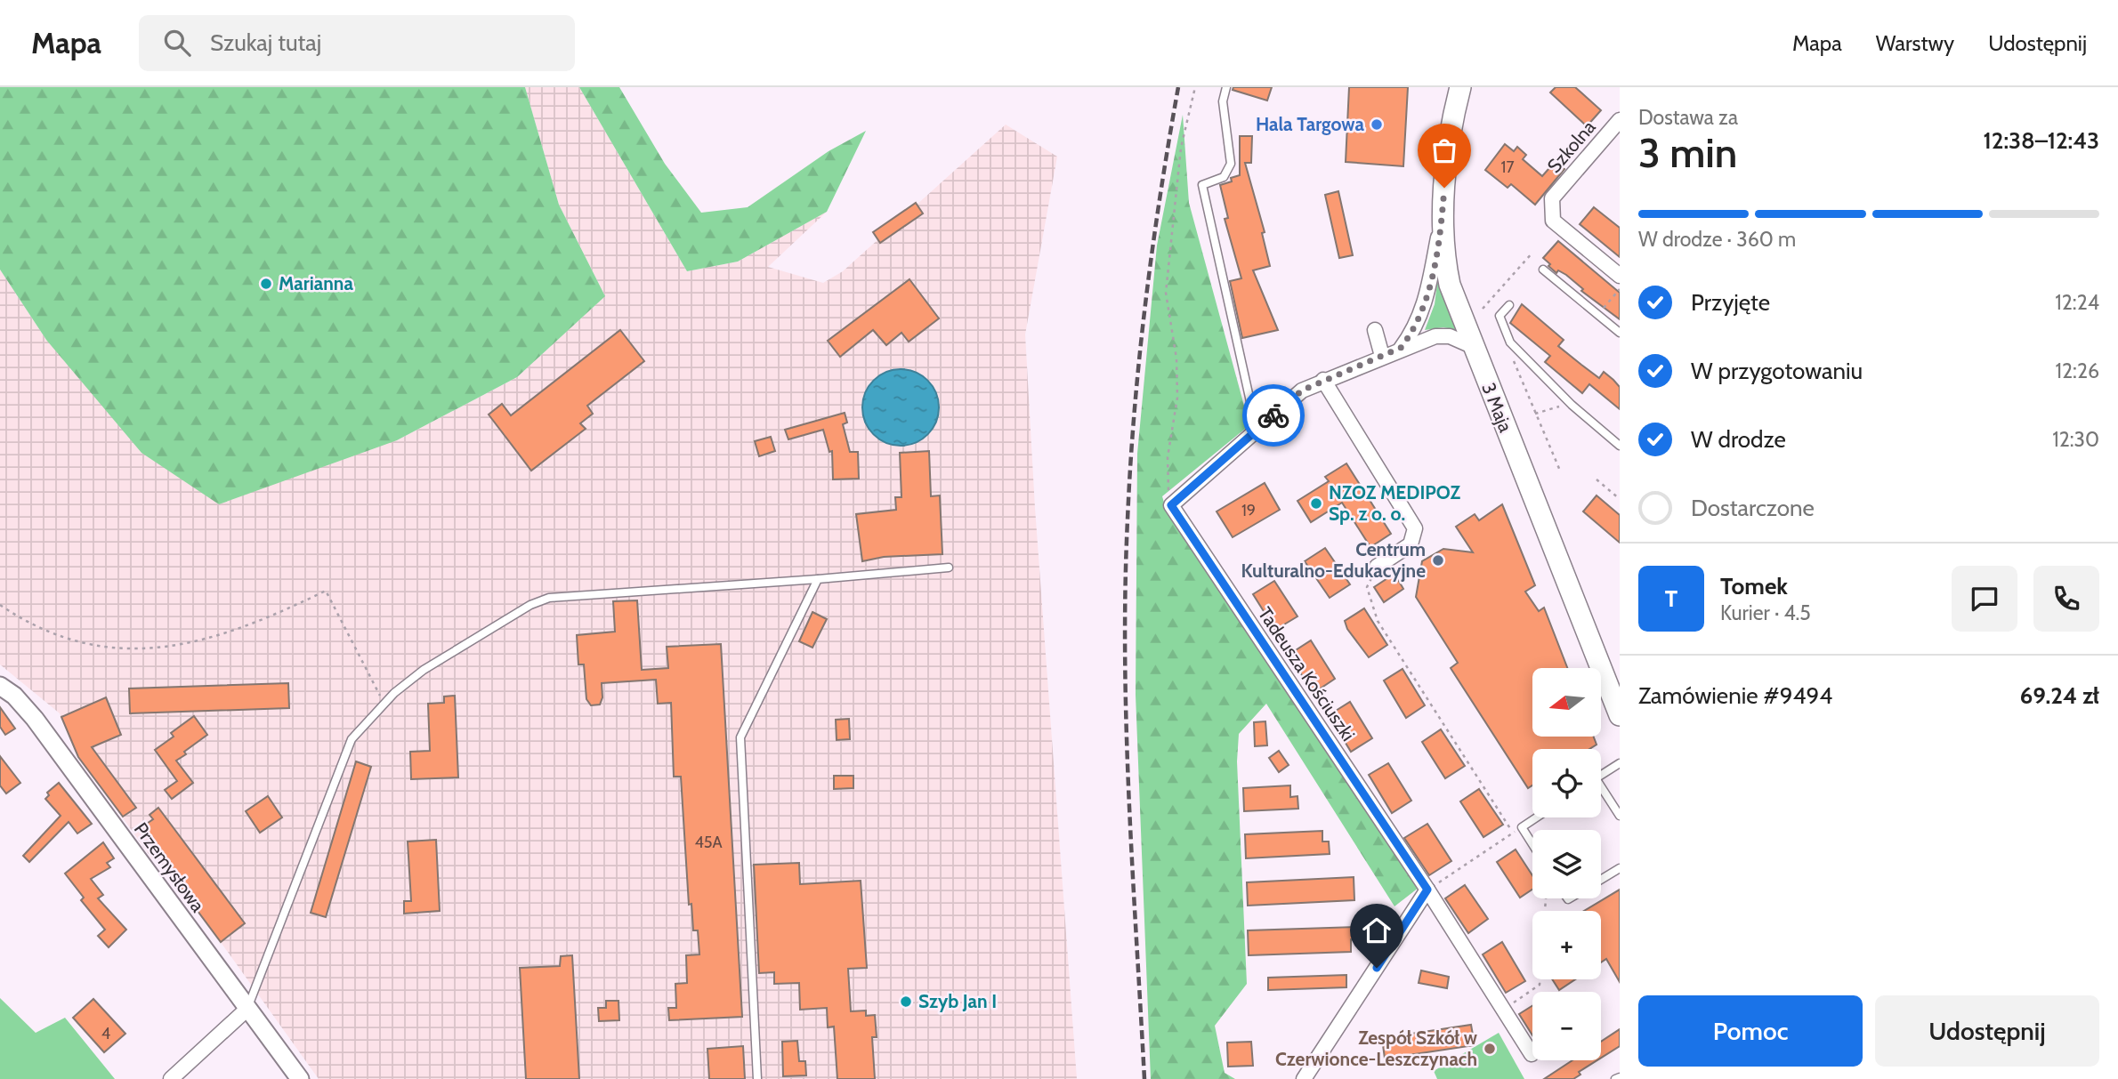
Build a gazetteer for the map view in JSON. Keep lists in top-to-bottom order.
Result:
{
  "streets": {
    "main road": ["3 Maja"],
    "street": ["Szkolna", "Tadeusza Kościuszki", "Przemysłowa"]
  },
  "places": [
    "Hala Targowa",
    "Marianna",
    "NZOZ MEDIPOZ Sp. z o. o.",
    "Centrum Kulturalno-Edukacyjne",
    "Szyb Jan I",
    "Zespół Szkół w Czerwionce-Leszczynach"
  ],
  "house_numbers": [
    "17",
    "19",
    "45A",
    "4"
  ],
  "north": "left",
  "page": {
    "header": "Mapa",
    "search": "Szukaj tutaj",
    "nav": ["Mapa", "Warstwy", "Udostępnij"],
    "heading": ["3 min", "Dostawa za", "12:38–12:43"],
    "panel": [
      "Tomek",
      "Kurier · 4.5",
      "Zamówienie #9494",
      "69.24 zł"
    ],
    "bar": "W drodze · 360 m",
    "list": [
      ["Przyjęte", "12:24"],
      ["W przygotowaniu", "12:26"],
      ["W drodze", "12:30"],
      "Dostarczone"
    ],
    "round": "T",
    "map_buttons": ["+", "−"],
    "buttons": ["Pomoc", "Udostępnij"]
  }
}
